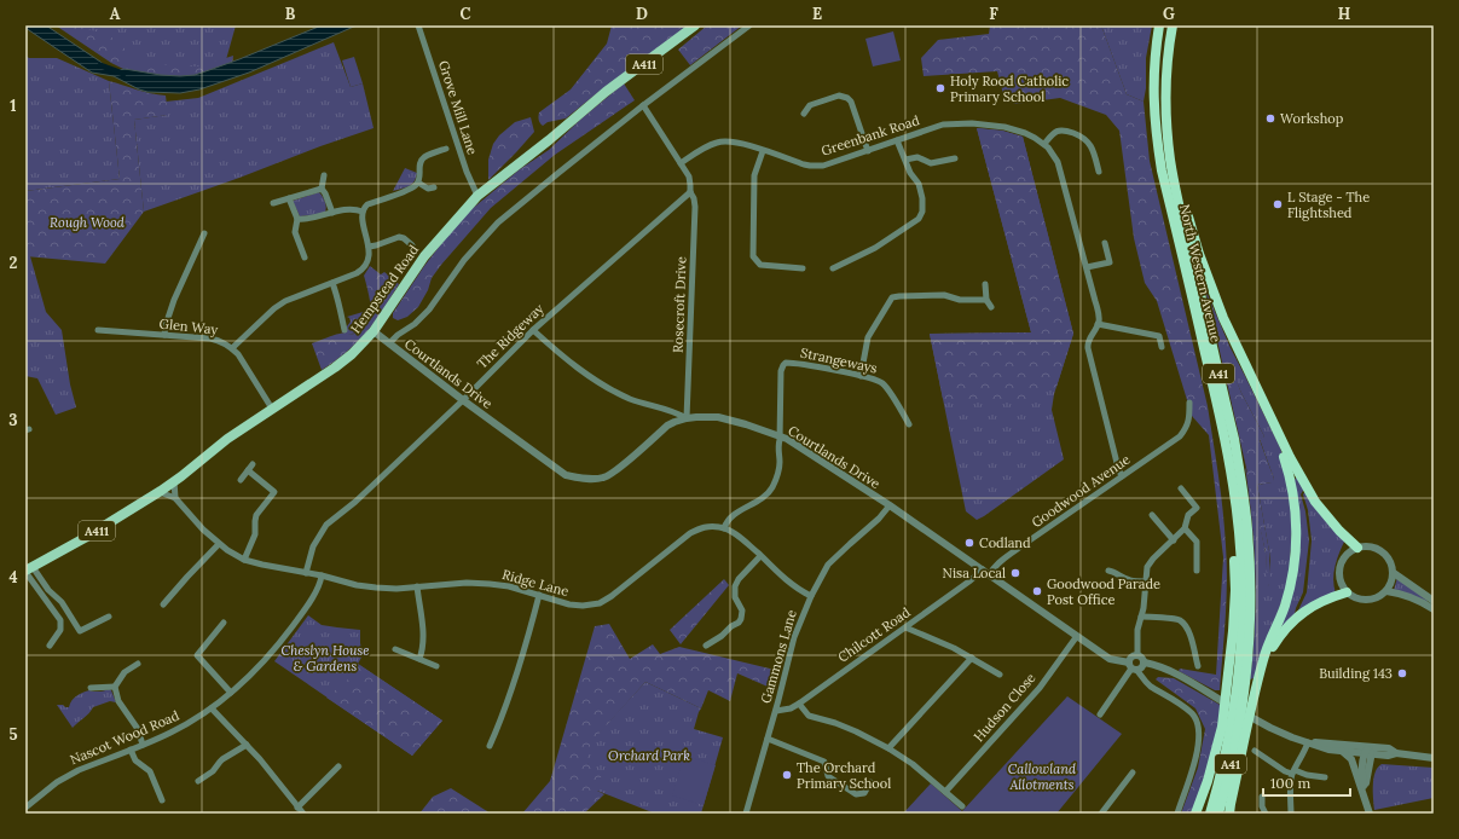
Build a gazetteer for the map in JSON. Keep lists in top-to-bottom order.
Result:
{
  "streets": {
    "highway": ["North Western Avenue", "A41"],
    "main road": ["A411", "Hempstead Road"],
    "street": [
      "Grove Mill Lane",
      "Greenbank Road",
      "Rosecroft Drive",
      "Glen Way",
      "The Ridgeway",
      "Strangeways",
      "Courtlands Drive",
      "Goodwood Avenue",
      "Ridge Lane",
      "Chilcott Road",
      "Gammons Lane",
      "Hudson Close",
      "Nascot Wood Road"
    ]
  },
  "crossings": [
    ["Grove Mill Lane", "Hempstead Road"],
    ["Greenbank Road", "Rosecroft Drive"],
    ["Hempstead Road", "Glen Way"],
    ["Hempstead Road", "Courtlands Drive"],
    ["Hempstead Road", "Ridge Lane"],
    ["Rosecroft Drive", "The Ridgeway"],
    ["Rosecroft Drive", "Courtlands Drive"],
    ["The Ridgeway", "Courtlands Drive"],
    ["The Ridgeway", "Ridge Lane"],
    ["Strangeways", "Courtlands Drive"],
    ["Courtlands Drive", "Goodwood Avenue"],
    ["Courtlands Drive", "Chilcott Road"],
    ["Courtlands Drive", "Gammons Lane"],
    ["Courtlands Drive", "Hudson Close"],
    ["Ridge Lane", "Nascot Wood Road"],
    ["Chilcott Road", "Gammons Lane"]
  ],
  "parks": [
    "Rough Wood",
    "Cheslyn House & Gardens",
    "Orchard Park",
    "Callowland Allotments"
  ],
  "places": [
    "Holy Rood Catholic Primary School",
    "Workshop",
    "L Stage - The Flightshed",
    "Codland",
    "Nisa Local",
    "Goodwood Parade Post Office",
    "Building 143",
    "The Orchard Primary School"
  ],
  "scale_bar": "100 m",
  "grid": {
    "columns": [
      "A",
      "B",
      "C",
      "D",
      "E",
      "F",
      "G",
      "H"
    ],
    "rows": [
      "1",
      "2",
      "3",
      "4",
      "5"
    ]
  }
}
